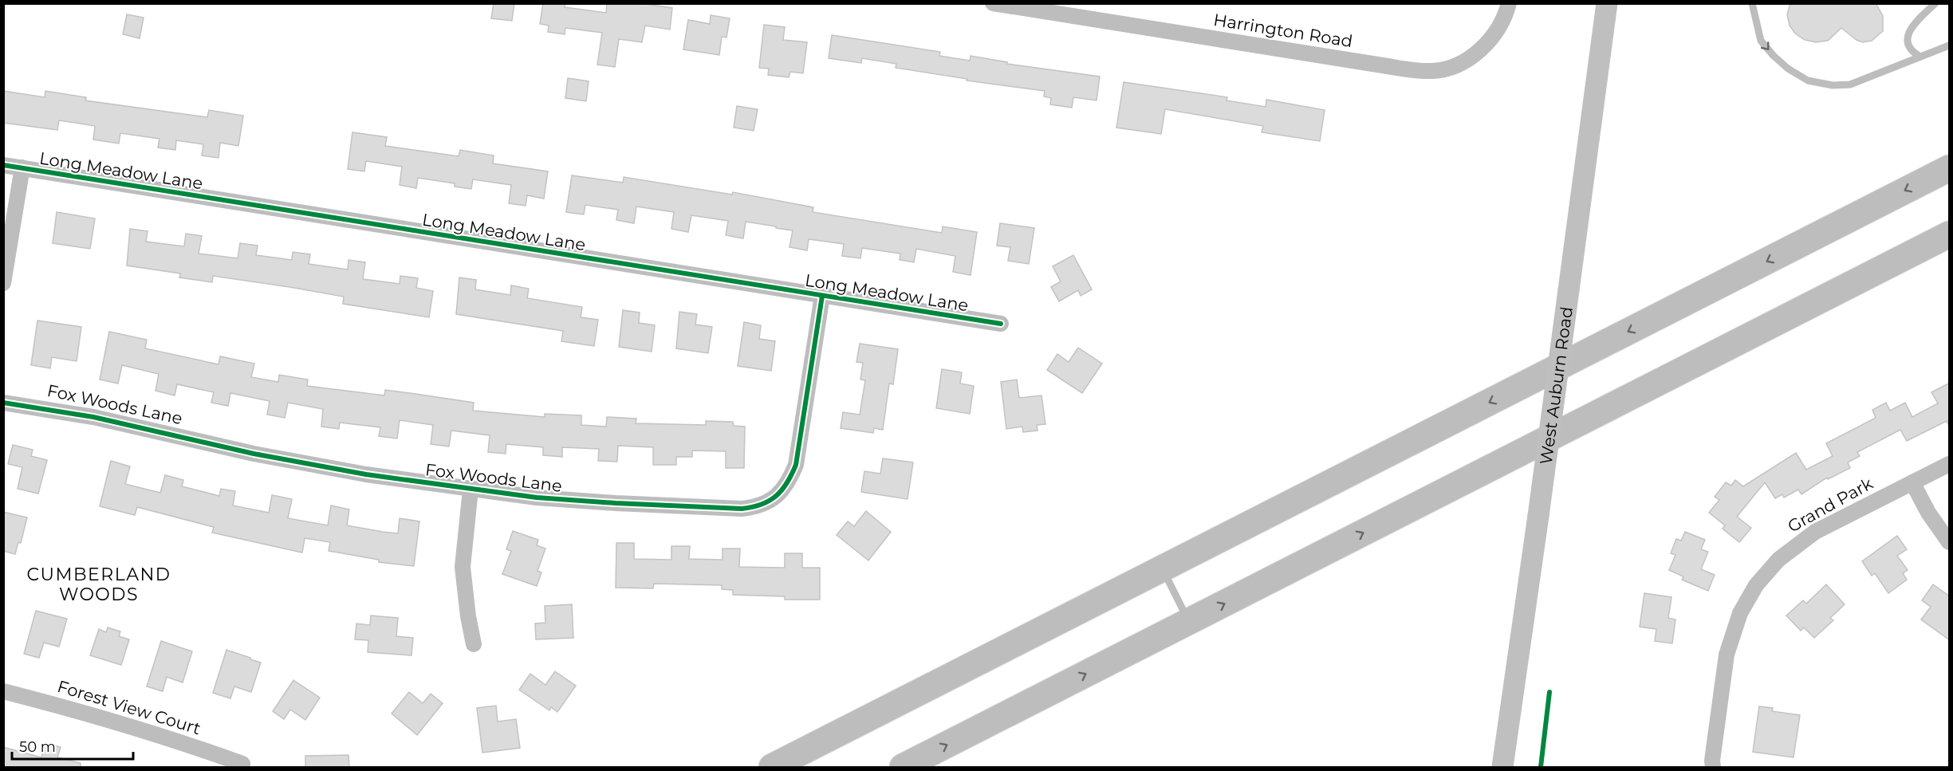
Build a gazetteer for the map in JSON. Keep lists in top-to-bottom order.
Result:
{
  "streets": {
    "main road": ["West Auburn Road"],
    "street": [
      "Harrington Road",
      "Long Meadow Lane",
      "Fox Woods Lane",
      "Grand Park",
      "Forest View Court"
    ]
  },
  "crossings": [
    ["Long Meadow Lane", "Fox Woods Lane"]
  ],
  "districts": ["CUMBERLAND WOODS"],
  "scale_bar": "50 m"
}
